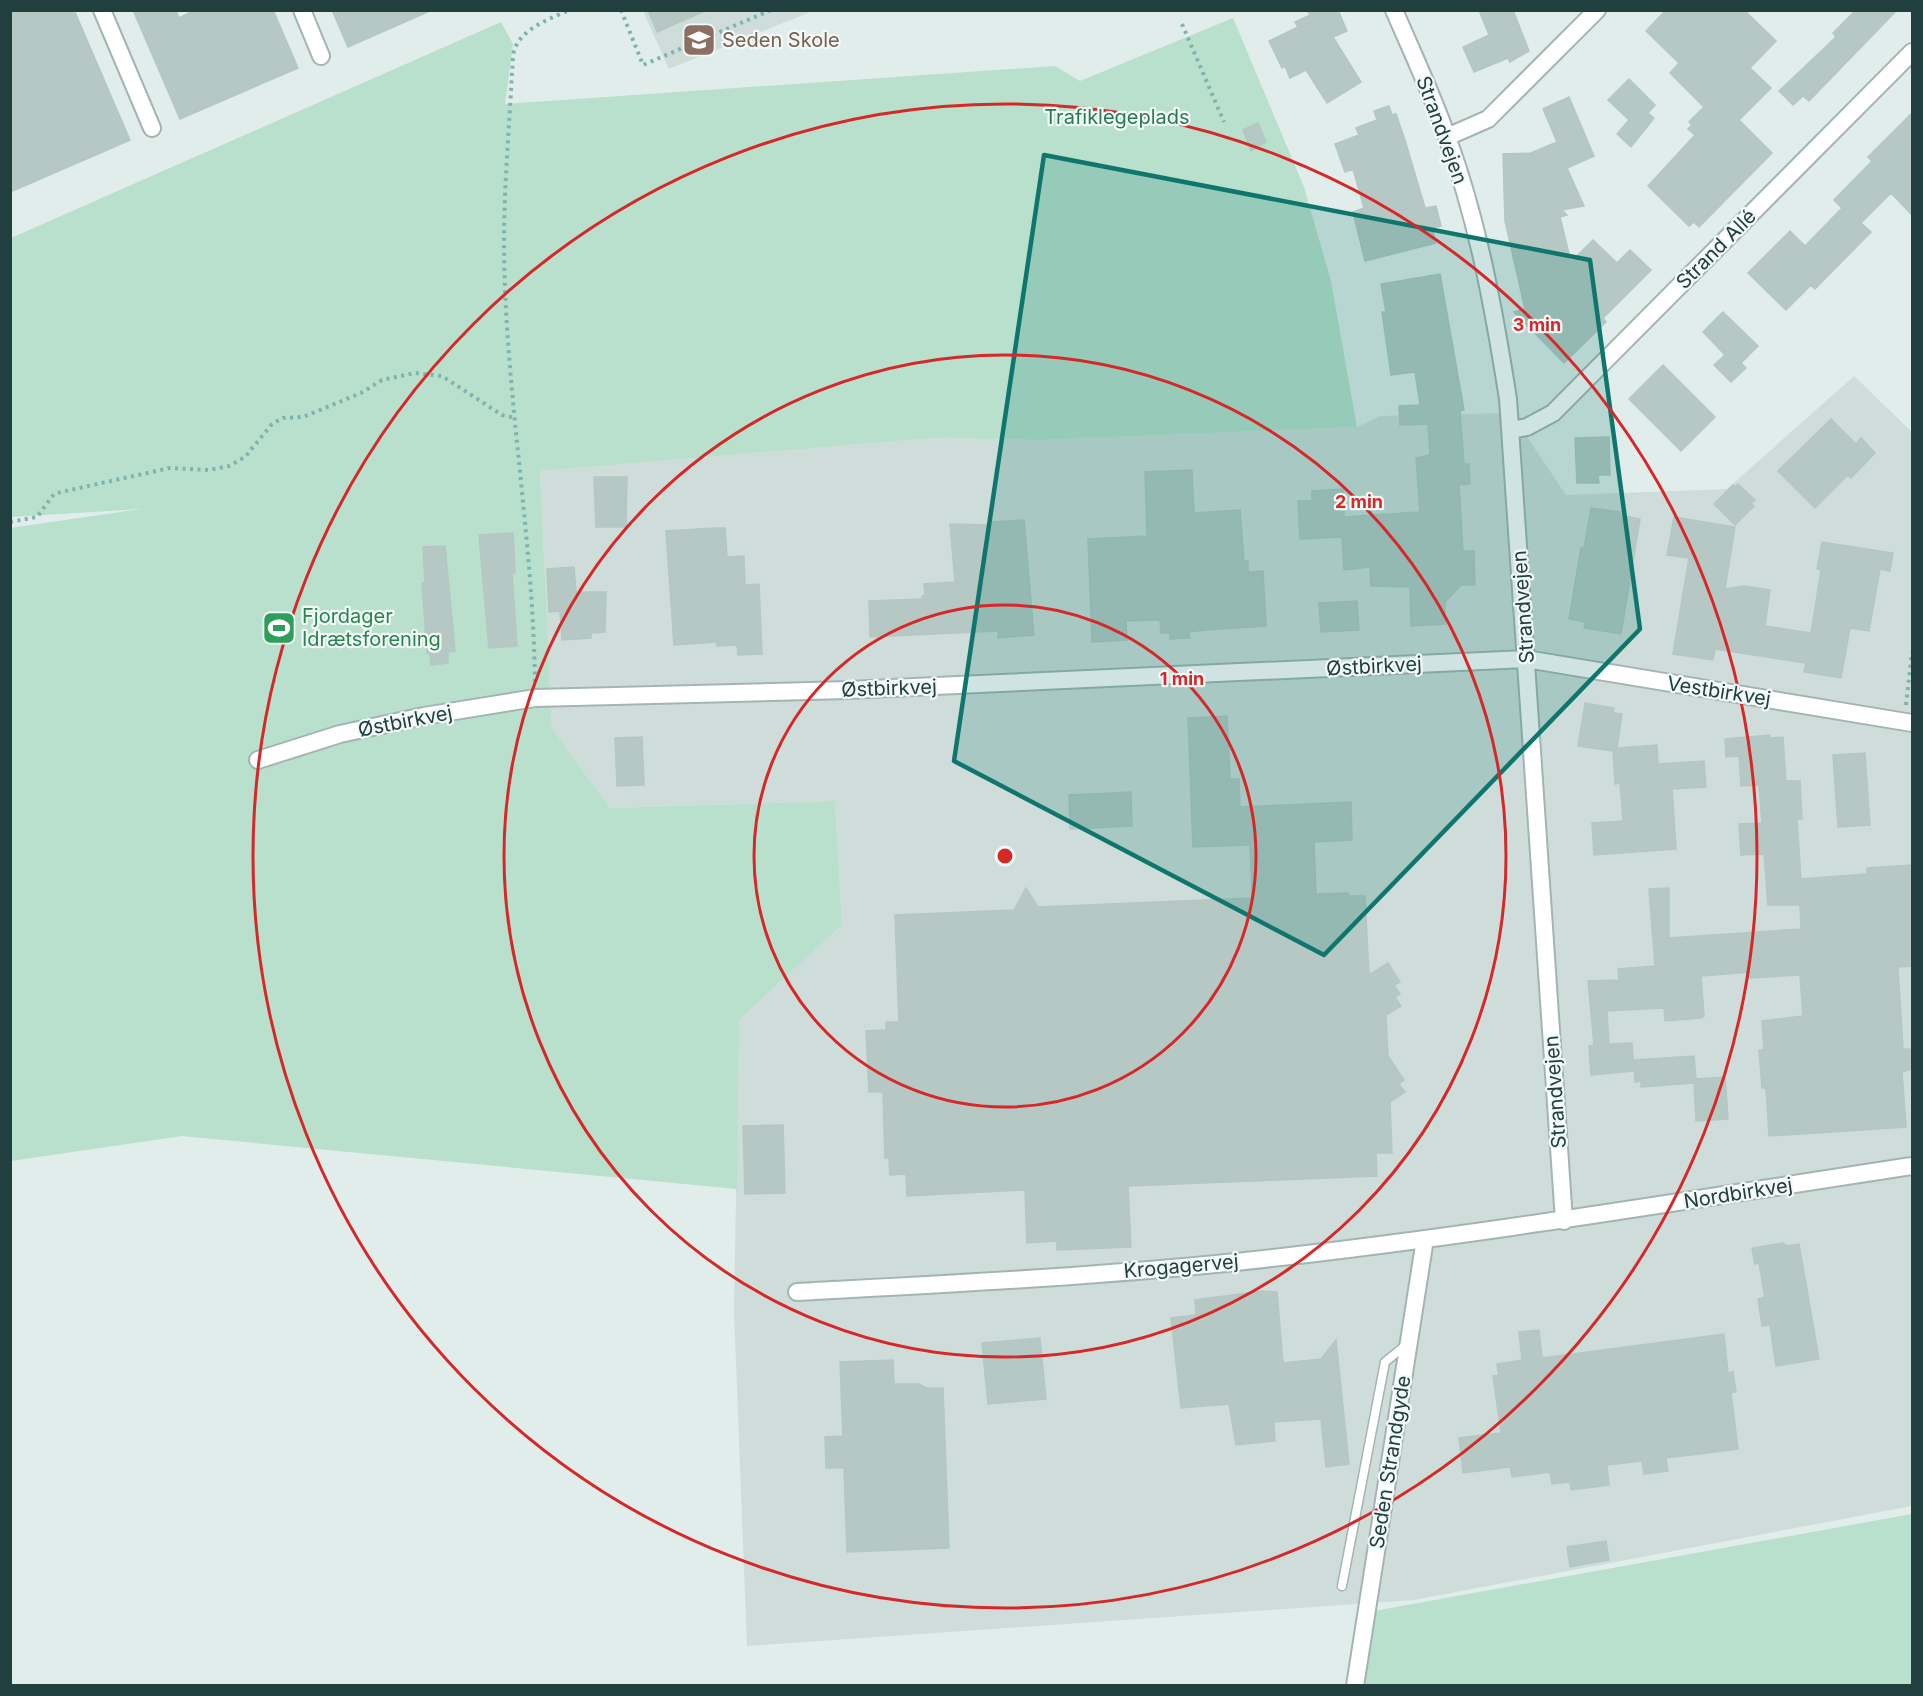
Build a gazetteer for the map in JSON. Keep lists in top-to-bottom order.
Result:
{
  "streets": {
    "street": [
      "Strandvejen",
      "Strand Allé",
      "Østbirkvej",
      "Vestbirkvej",
      "Nordbirkvej",
      "Krogagervej",
      "Seden Strandgyde"
    ]
  },
  "crossings": [
    ["Strandvejen", "Strand Allé"],
    ["Strandvejen", "Østbirkvej"],
    ["Strandvejen", "Vestbirkvej"],
    ["Strandvejen", "Nordbirkvej"],
    ["Strandvejen", "Krogagervej"],
    ["Østbirkvej", "Vestbirkvej"],
    ["Nordbirkvej", "Krogagervej"],
    ["Krogagervej", "Seden Strandgyde"]
  ],
  "parks": ["Trafiklegeplads"],
  "places": {
    "school or university": ["Seden Skole"],
    "sports": ["Fjordager Idrætsforening"]
  },
  "rings": ["3 min", "2 min", "1 min"]
}
